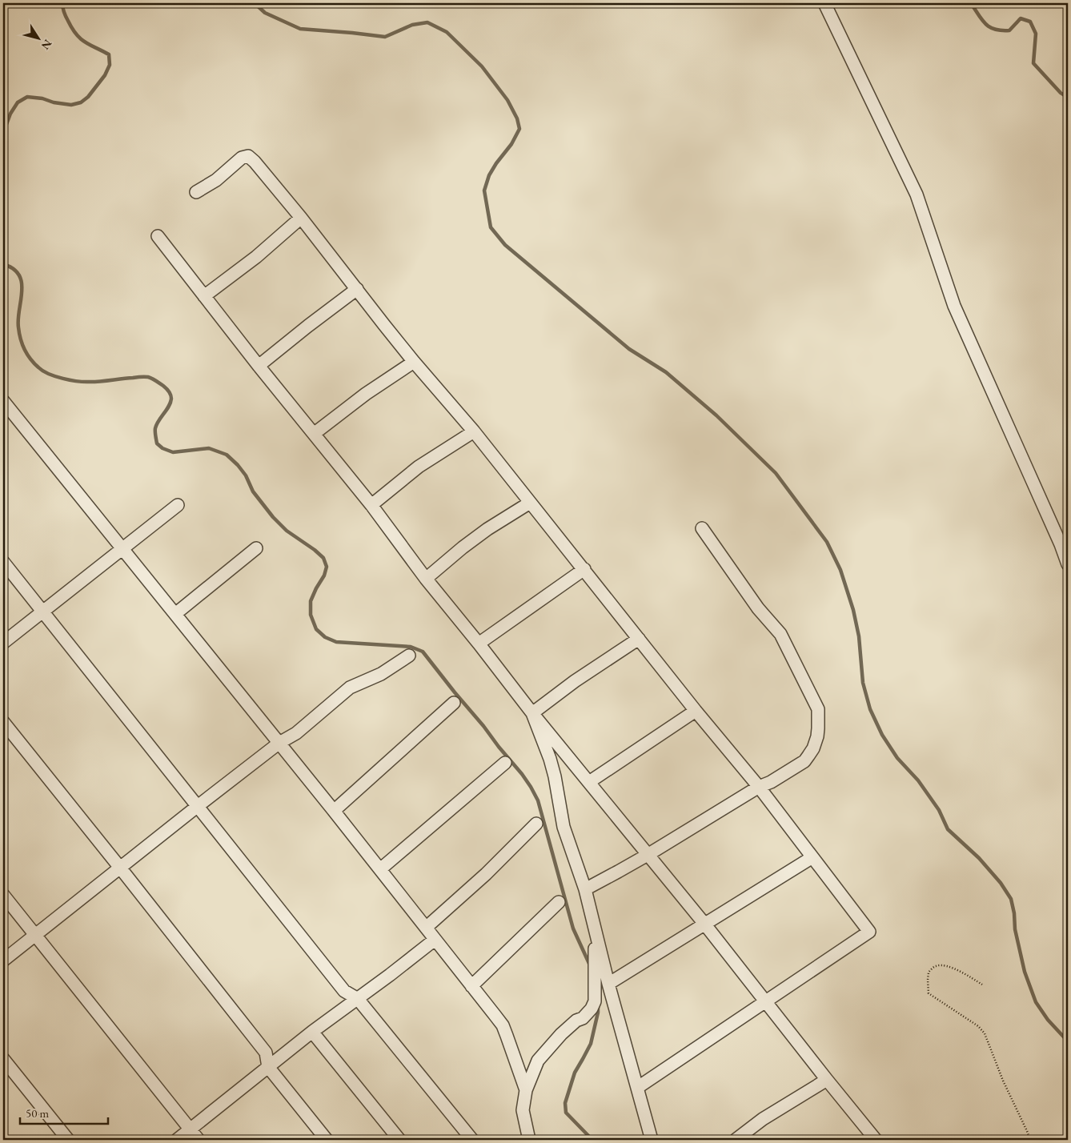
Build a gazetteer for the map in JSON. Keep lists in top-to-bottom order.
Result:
{
  "scale_bar": "50 m",
  "north": "bottom right"
}
